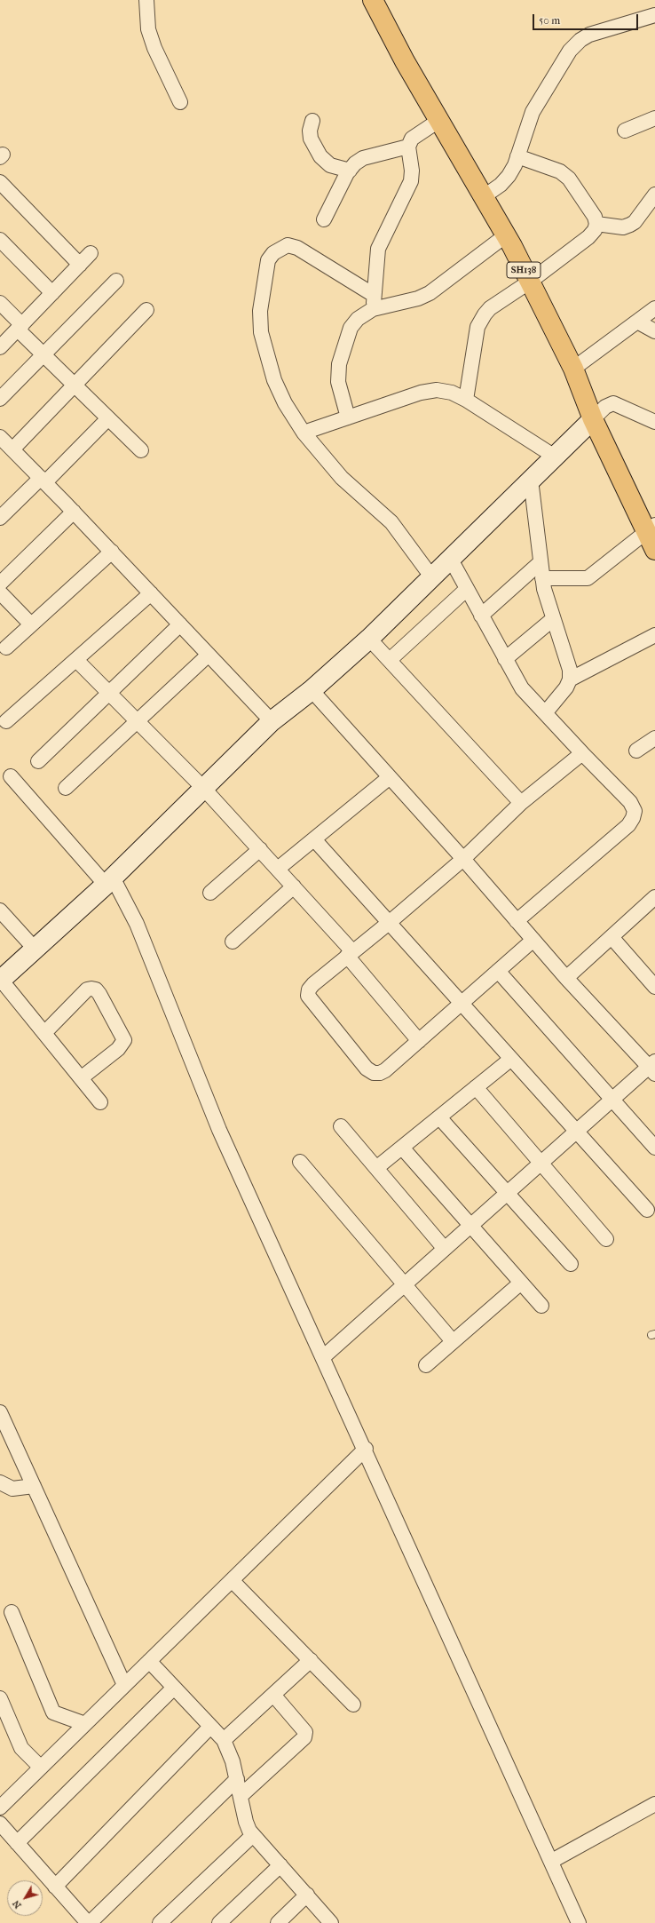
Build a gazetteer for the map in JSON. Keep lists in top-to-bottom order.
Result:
{
  "streets": {
    "main road": ["SH138"]
  },
  "scale_bar": "50 m",
  "north": "bottom left"
}
